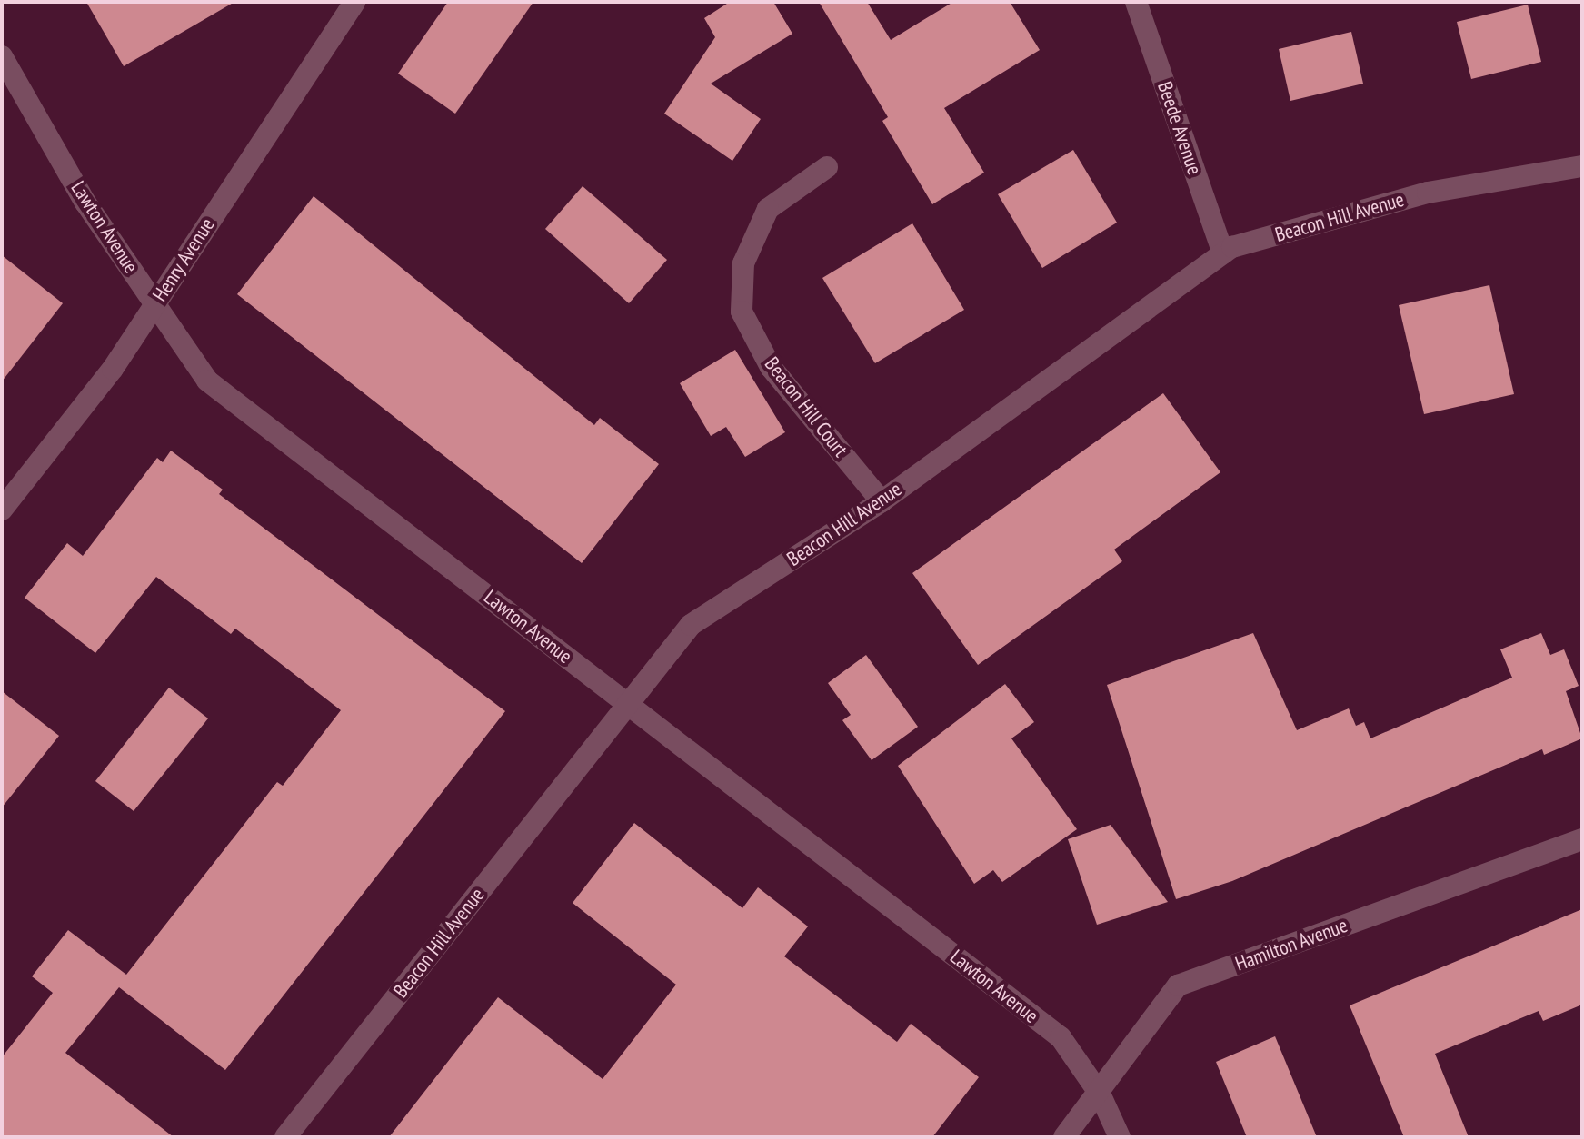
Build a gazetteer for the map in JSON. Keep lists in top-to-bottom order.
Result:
{
  "streets": {
    "street": [
      "Beede Avenue",
      "Beacon Hill Avenue",
      "Lawton Avenue",
      "Henry Avenue",
      "Beacon Hill Court",
      "Hamilton Avenue"
    ]
  },
  "crossings": [
    ["Beede Avenue", "Beacon Hill Avenue"],
    ["Beacon Hill Avenue", "Lawton Avenue"],
    ["Beacon Hill Avenue", "Beacon Hill Court"],
    ["Lawton Avenue", "Henry Avenue"],
    ["Lawton Avenue", "Hamilton Avenue"]
  ]
}
